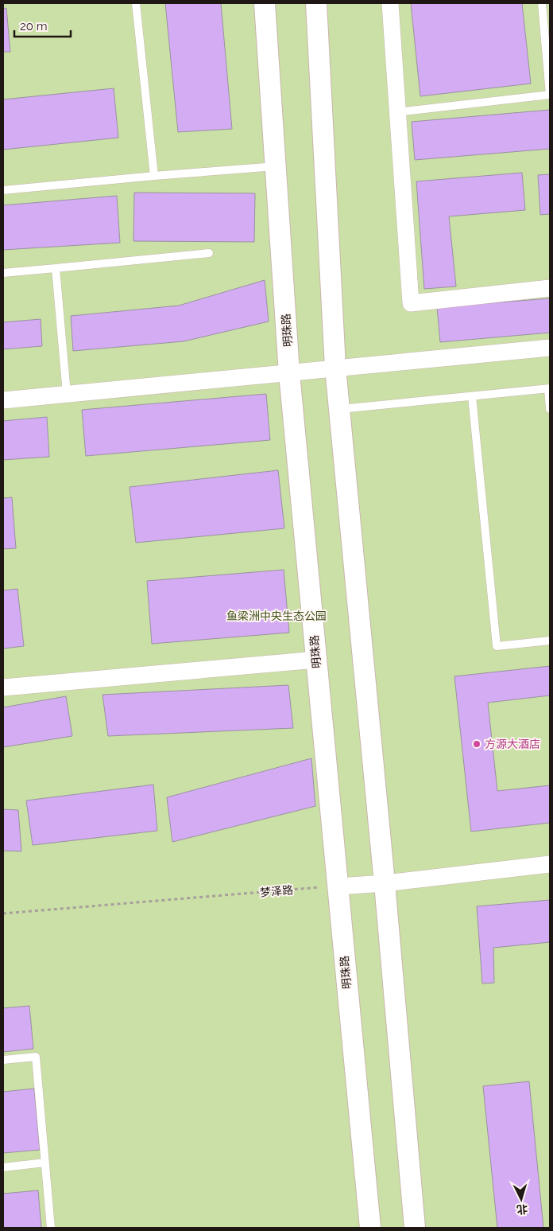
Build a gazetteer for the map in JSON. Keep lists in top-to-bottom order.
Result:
{
  "streets": {
    "street": ["明珠路"],
    "path": ["梦泽路"]
  },
  "crossings": [
    ["明珠路", "梦泽路"]
  ],
  "parks": ["鱼梁洲中央生态公园"],
  "places": ["方源大酒店"],
  "scale_bar": "20 m",
  "north": "bottom"
}
